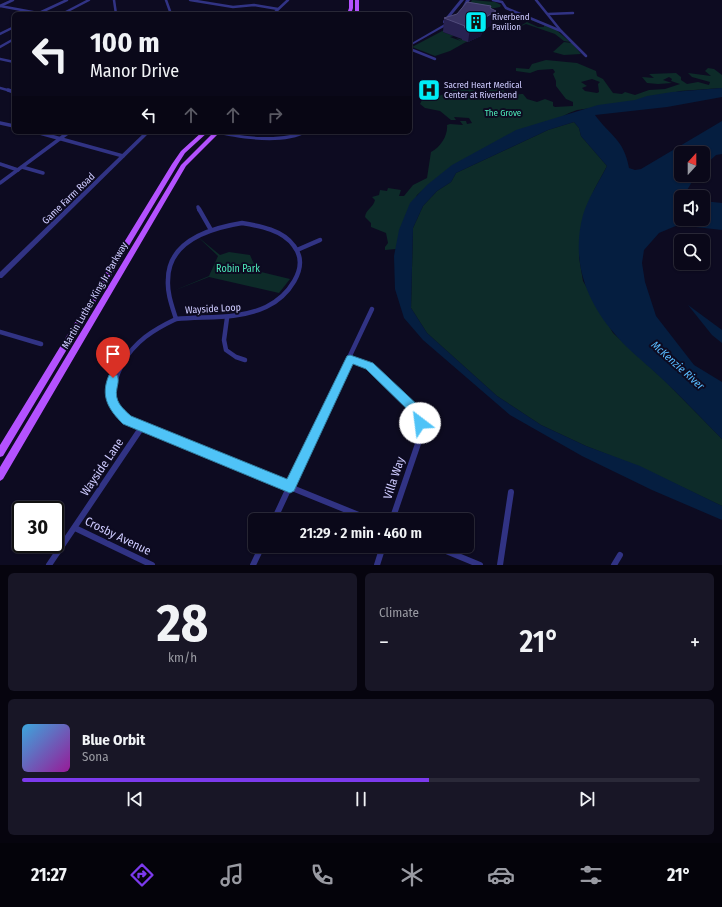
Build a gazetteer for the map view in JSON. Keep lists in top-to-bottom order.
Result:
{
  "streets": {
    "main road": ["Martin Luther King Jr. Parkway"],
    "street": [
      "Game Farm Road",
      "Wayside Loop",
      "Wayside Lane",
      "Villa Way",
      "Crosby Avenue"
    ]
  },
  "crossings": [
    ["Wayside Lane", "Crosby Avenue"]
  ],
  "water": ["McKenzie River"],
  "parks": ["The Grove", "Robin Park"],
  "places": {
    "building": ["Riverbend Pavilion"],
    "hospital": ["Sacred Heart Medical Center at Riverbend"]
  },
  "north": "top",
  "page": {
    "turn": ["100 m", "Manor Drive"],
    "limit": "30",
    "trip": "21:29 · 2 min · 460 m",
    "tile": [
      ["28", "km/h"],
      "Climate"
    ],
    "heat": ["−", "21°", "+"],
    "song": ["Blue Orbit", "Sona"],
    "tabs": ["21:27", "21°"]
  }
}
